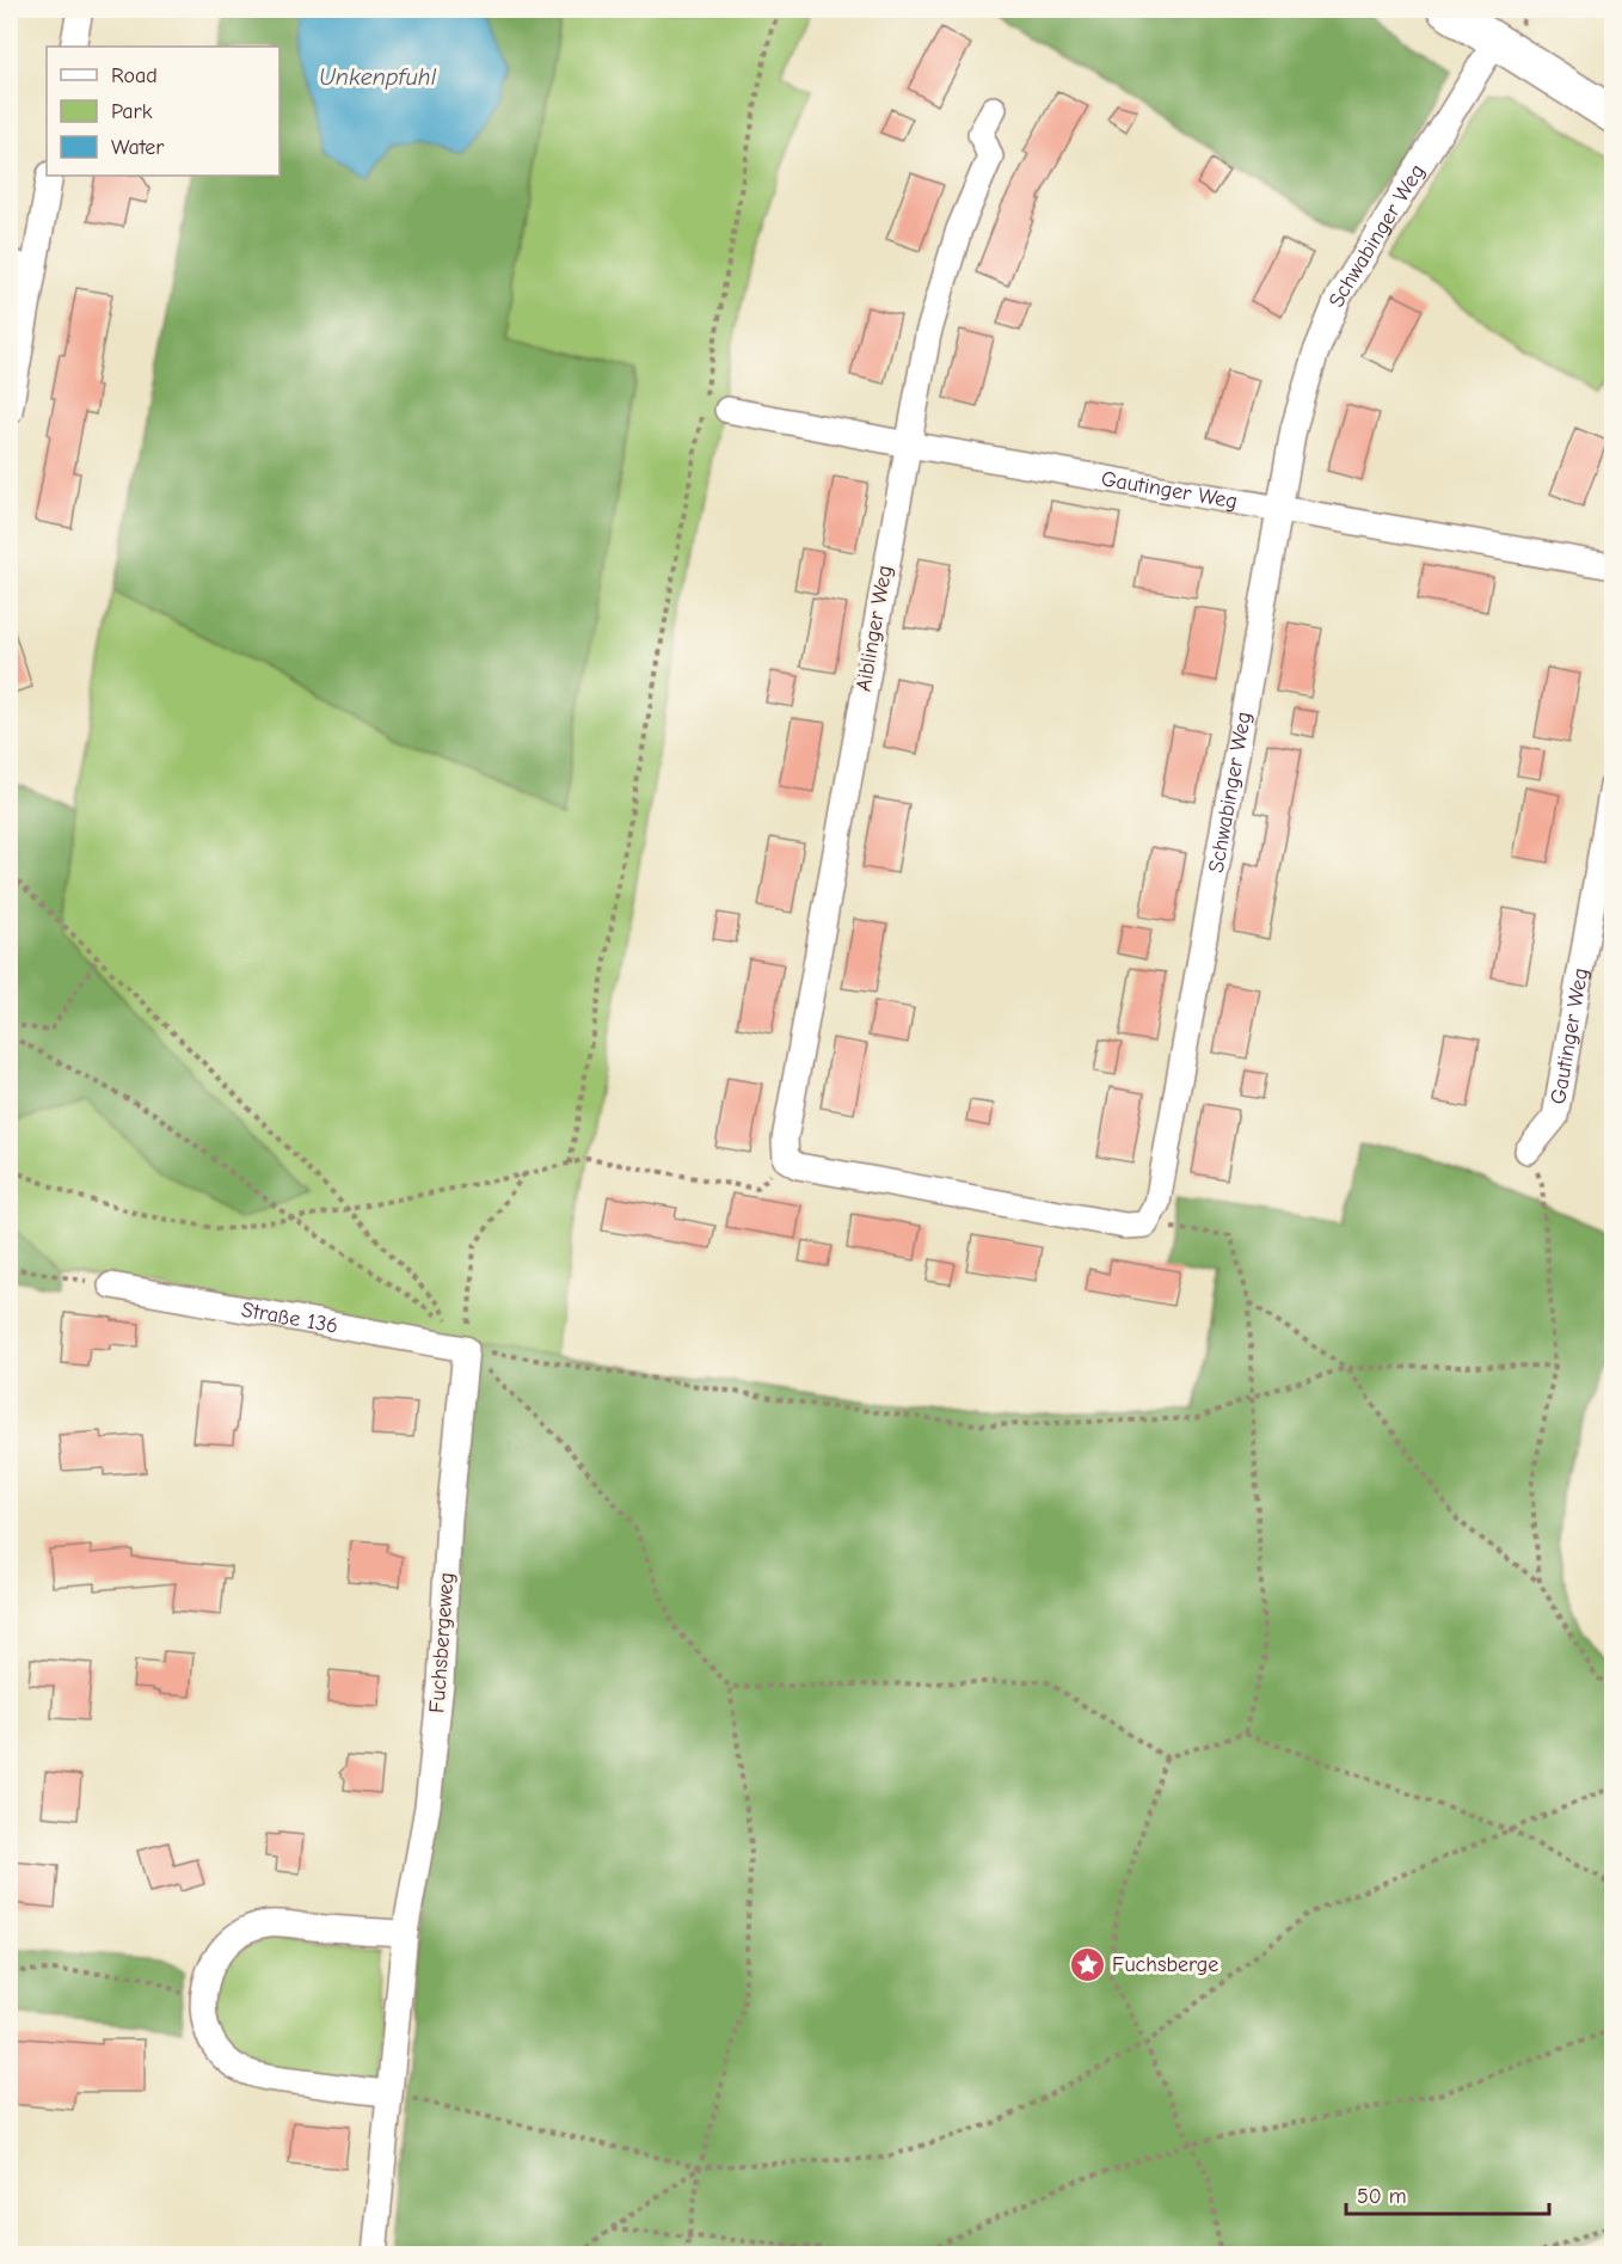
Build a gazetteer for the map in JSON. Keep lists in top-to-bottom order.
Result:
{
  "streets": {
    "street": [
      "Schwabinger Weg",
      "Gautinger Weg",
      "Aiblinger Weg",
      "Straße 136",
      "Fuchsbergeweg"
    ]
  },
  "crossings": [
    ["Schwabinger Weg", "Gautinger Weg"],
    ["Gautinger Weg", "Aiblinger Weg"],
    ["Straße 136", "Fuchsbergeweg"]
  ],
  "water": ["Unkenpfuhl"],
  "places": {
    "place": ["Fuchsberge"]
  },
  "legend": ["Road", "Park", "Water"],
  "scale_bar": "50 m"
}
